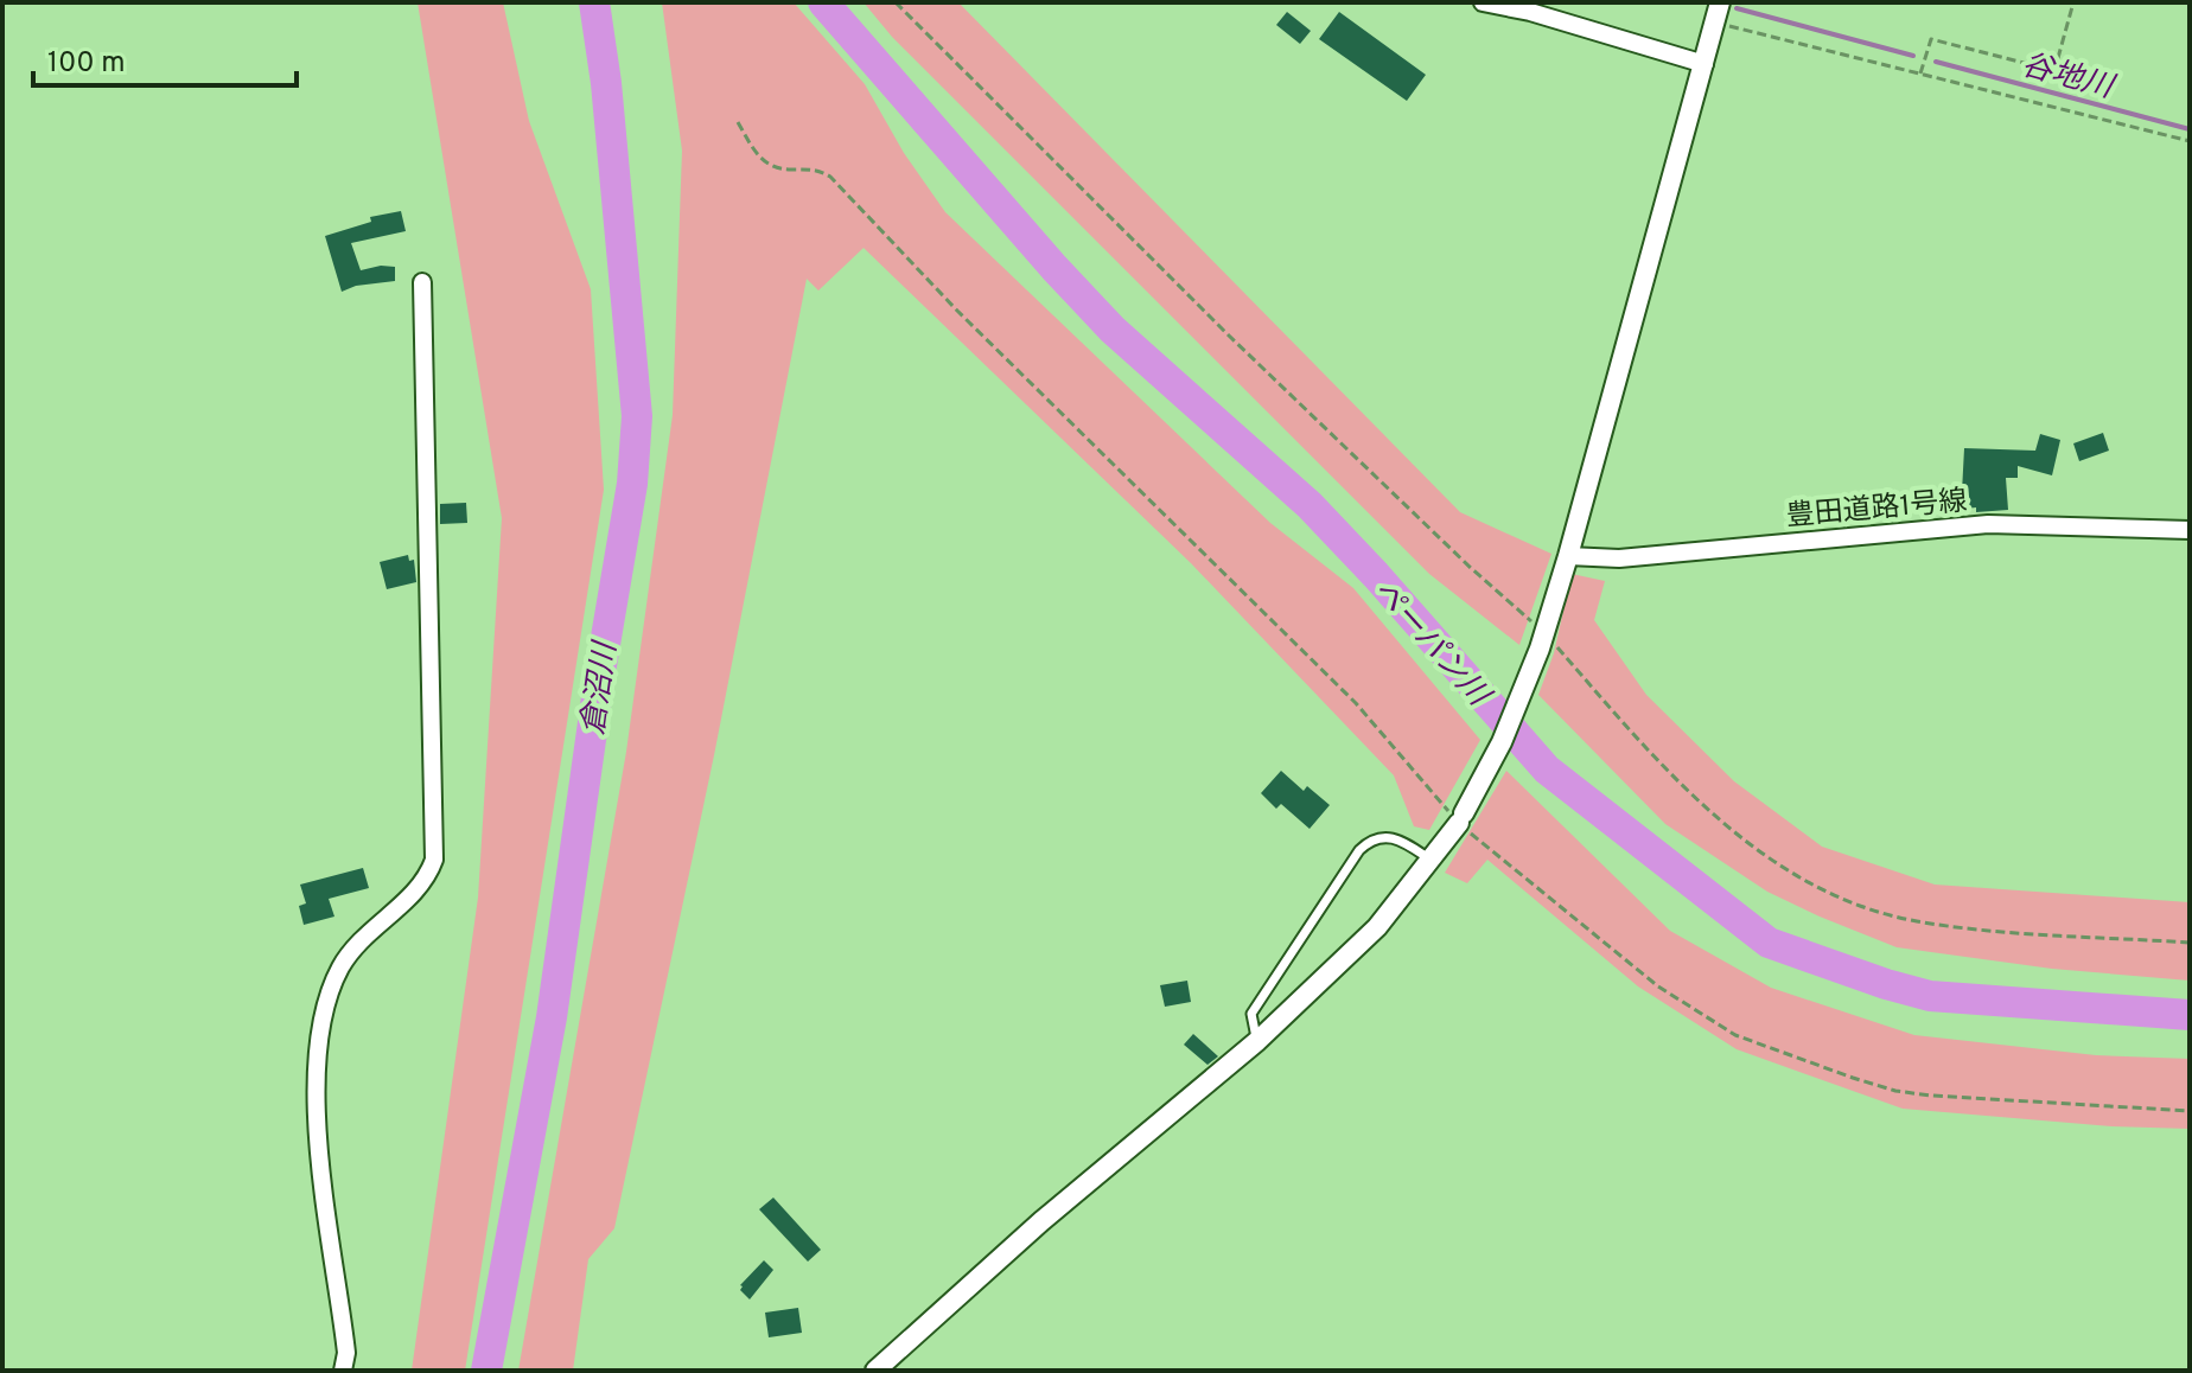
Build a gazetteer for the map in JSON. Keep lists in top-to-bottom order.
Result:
{
  "streets": {
    "street": ["豊田道路1号線"]
  },
  "water": ["谷地川", "ペーパン川", "倉沼川"],
  "scale_bar": "100 m"
}
